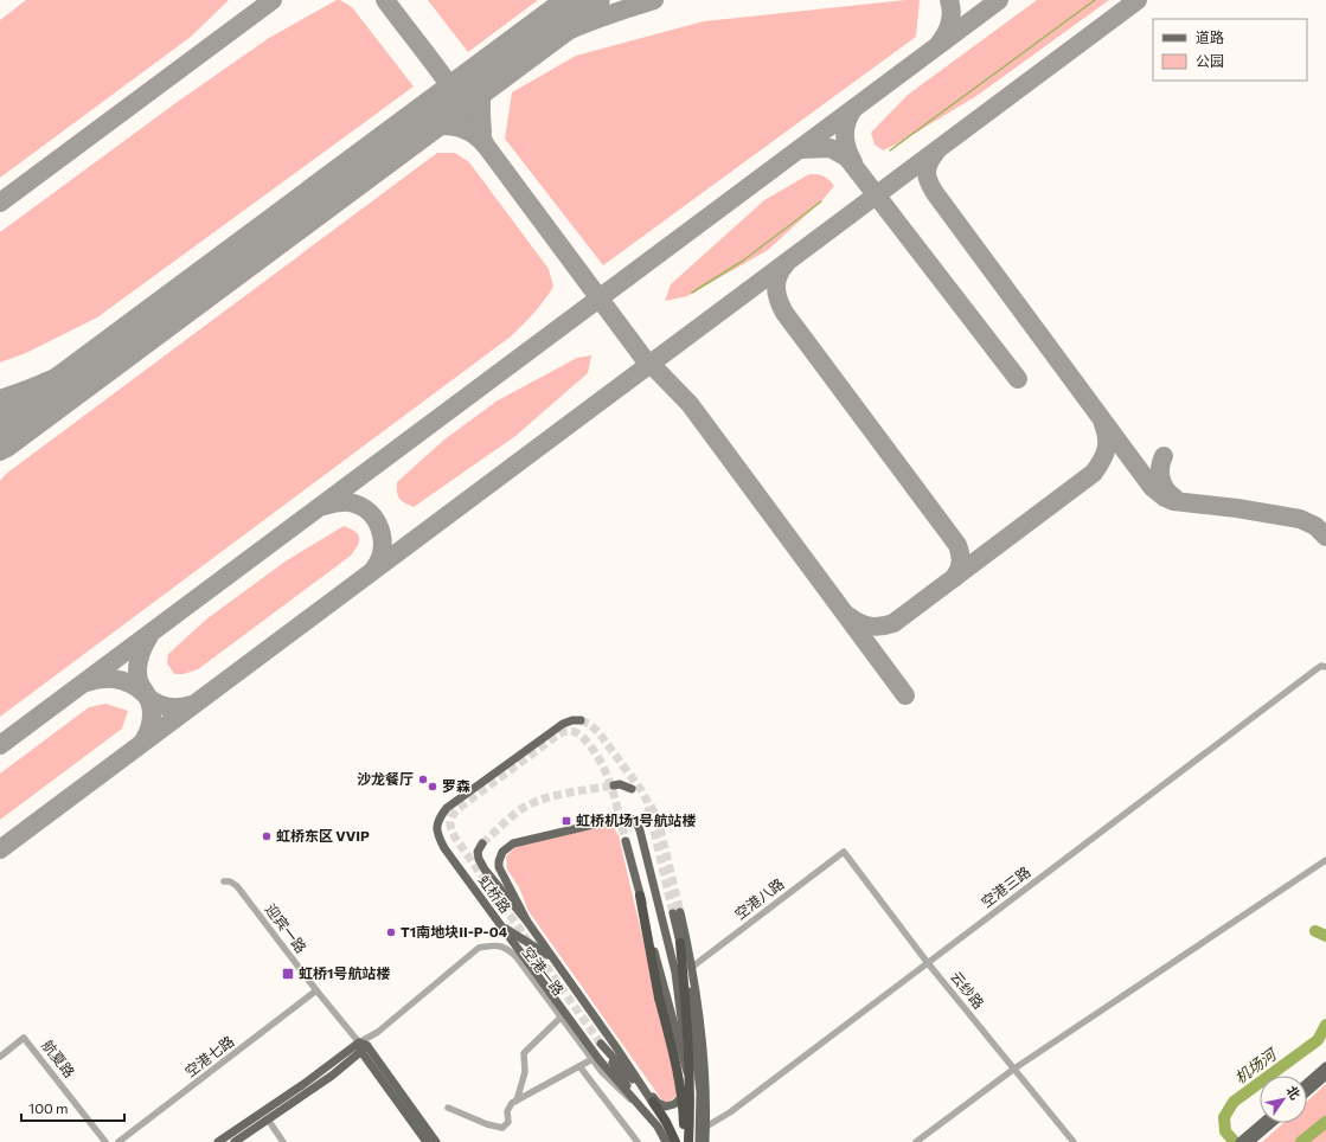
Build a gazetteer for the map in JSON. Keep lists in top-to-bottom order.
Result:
{
  "streets": {
    "main road": ["虹桥路", "迎宾一路", "空港一路"],
    "street": [
      "空港三路",
      "空港八路",
      "云纱路",
      "空港七路",
      "航夏路"
    ]
  },
  "crossings": [
    ["空港三路", "云纱路"],
    ["虹桥路", "空港一路"],
    ["空港八路", "云纱路"],
    ["迎宾一路", "空港一路"],
    ["迎宾一路", "空港七路"]
  ],
  "water": ["机场河"],
  "places": {
    "other": [
      "沙龙餐厅",
      "罗森",
      "虹桥东区 VVIP",
      "T1南地块II-P-04"
    ],
    "transit": ["虹桥机场1号航站楼", "虹桥1号航站楼"]
  },
  "legend": ["道路", "公园"],
  "scale_bar": "100 m",
  "north": "top right"
}
